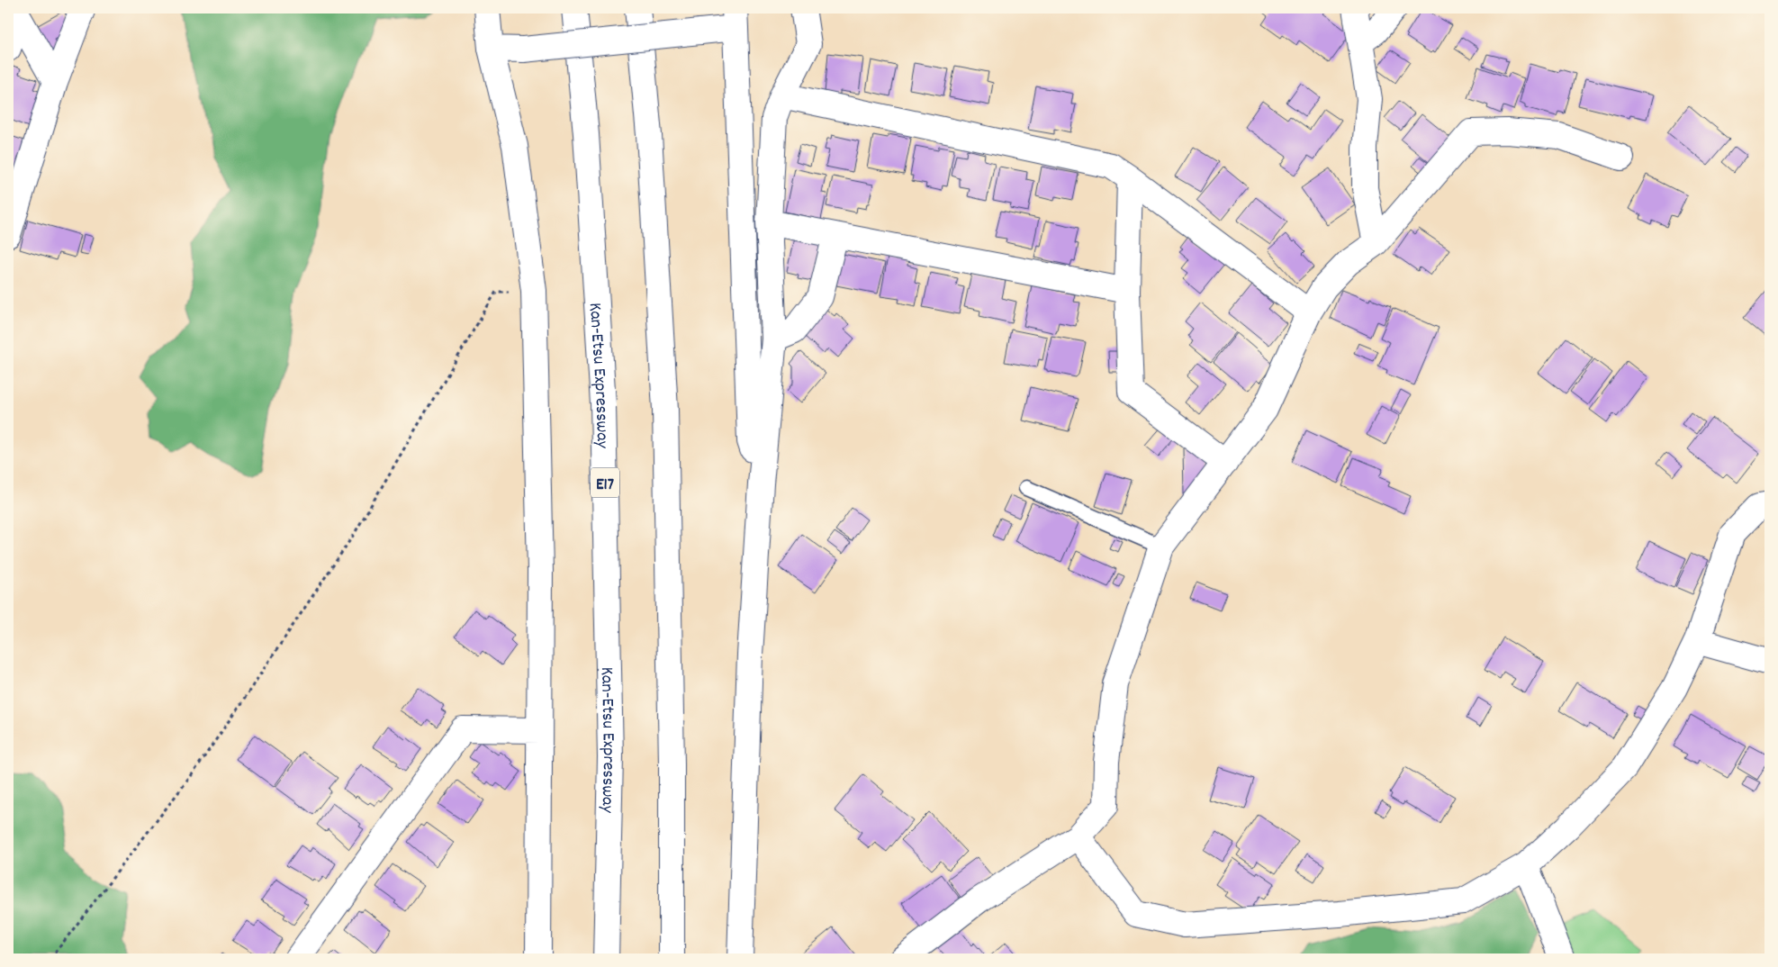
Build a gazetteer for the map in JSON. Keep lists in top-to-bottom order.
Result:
{
  "streets": {
    "main road": ["Kan-Etsu Expressway", "E17"]
  }
}
